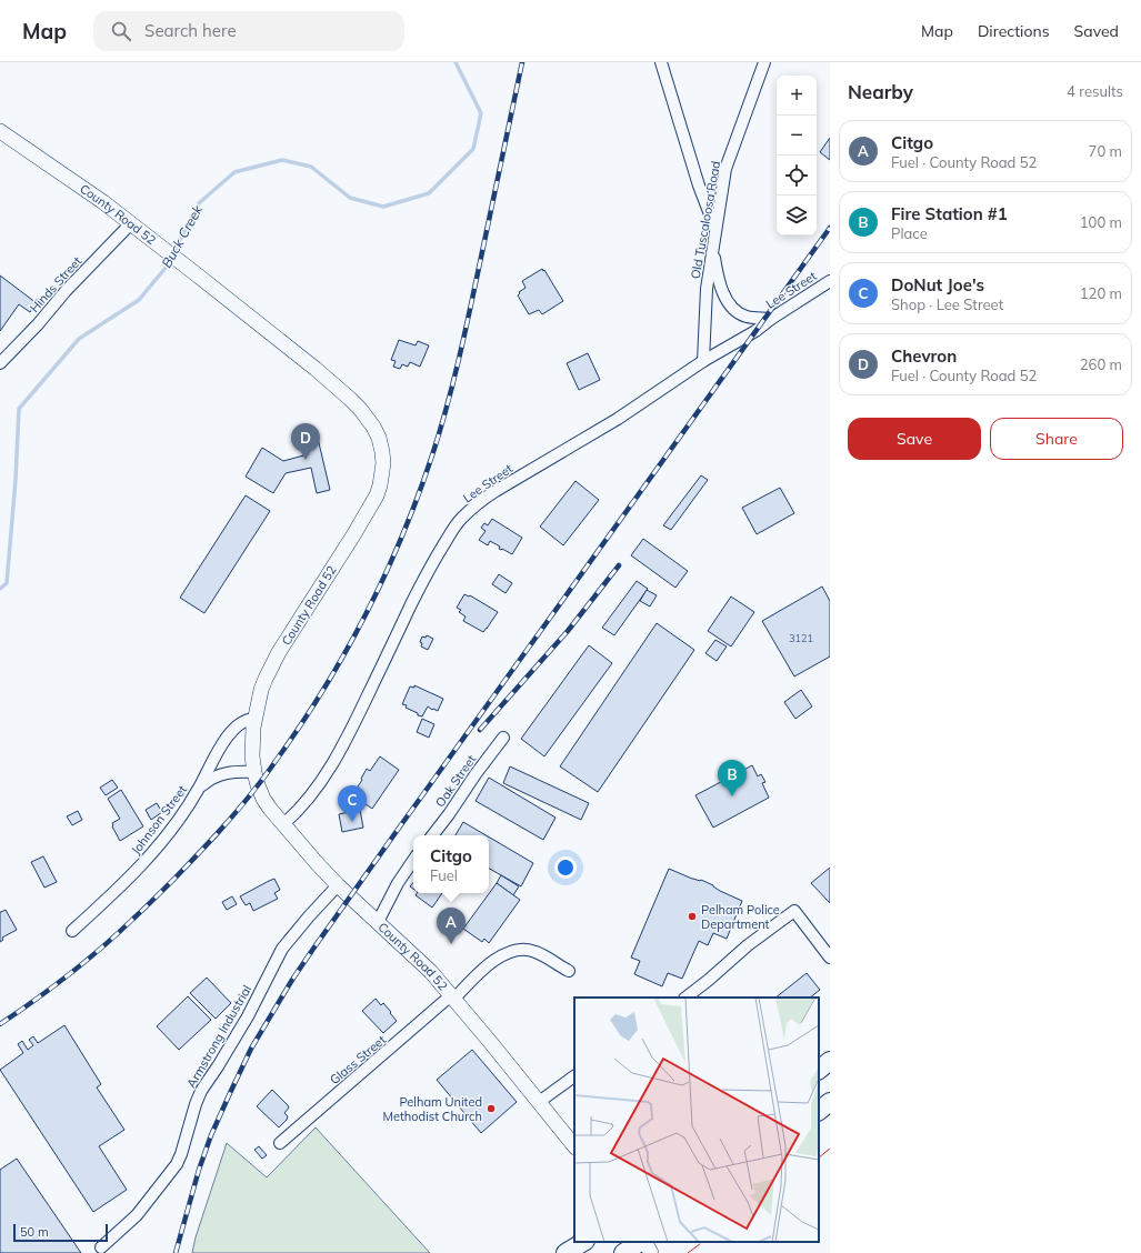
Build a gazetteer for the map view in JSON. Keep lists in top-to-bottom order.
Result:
{
  "streets": {
    "street": [
      "County Road 52",
      "Old Tuscaloosa Road",
      "Hinds Street",
      "Lee Street",
      "Oak Street",
      "Johnson Street",
      "Armstrong Industrial",
      "Glass Street"
    ]
  },
  "crossings": [
    ["County Road 52", "Hinds Street"],
    ["County Road 52", "Lee Street"],
    ["County Road 52", "Johnson Street"],
    ["County Road 52", "Armstrong Industrial"],
    ["County Road 52", "Glass Street"],
    ["Old Tuscaloosa Road", "Lee Street"]
  ],
  "water": ["Buck Creek"],
  "places": ["Pelham Police Department", "Pelham United Methodist Church"],
  "house_numbers": ["3121"],
  "scale_bar": "50 m",
  "page": {
    "header": "Map",
    "search": "Search here",
    "nav": ["Map", "Directions", "Saved"],
    "heading": ["Nearby", "4 results"],
    "map_buttons": ["+", "−"],
    "list": [
      {
        "mark": "A",
        "name": "Citgo",
        "note": "Fuel · County Road 52",
        "value": "70 m"
      },
      {
        "mark": "B",
        "name": "Fire Station #1",
        "note": "Place",
        "value": "100 m"
      },
      {
        "mark": "C",
        "name": "DoNut Joe's",
        "note": "Shop · Lee Street",
        "value": "120 m"
      },
      {
        "mark": "D",
        "name": "Chevron",
        "note": "Fuel · County Road 52",
        "value": "260 m"
      }
    ],
    "buttons": ["Save", "Share"],
    "pins": [
      "D",
      "B",
      "C",
      "A"
    ],
    "popup": ["Citgo", "Fuel"],
    "scale": "50 m"
  }
}
